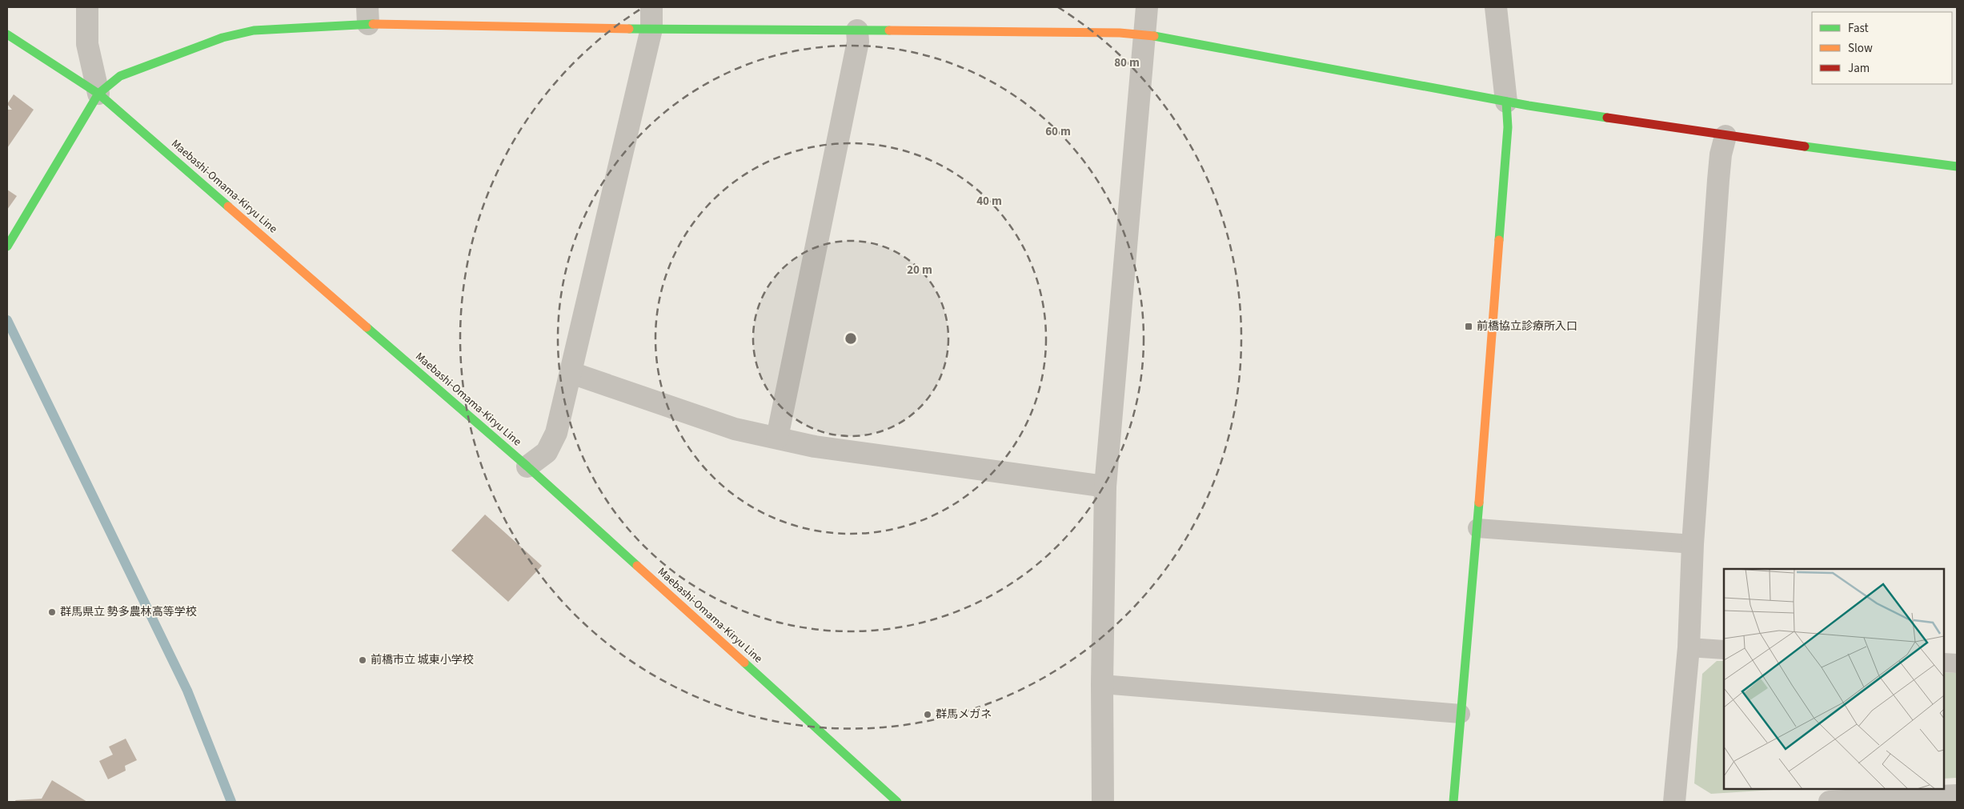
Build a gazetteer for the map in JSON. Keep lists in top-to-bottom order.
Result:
{
  "streets": {
    "street": ["Maebashi-Omama-Kiryu Line"]
  },
  "places": {
    "transit": ["前橋協立診療所入口"],
    "other": ["群馬県立 勢多農林高等学校", "前橋市立 城東小学校", "群馬メガネ"]
  },
  "legend": ["Fast", "Slow", "Jam"],
  "rings": [
    "80 m",
    "60 m",
    "40 m",
    "20 m"
  ]
}
